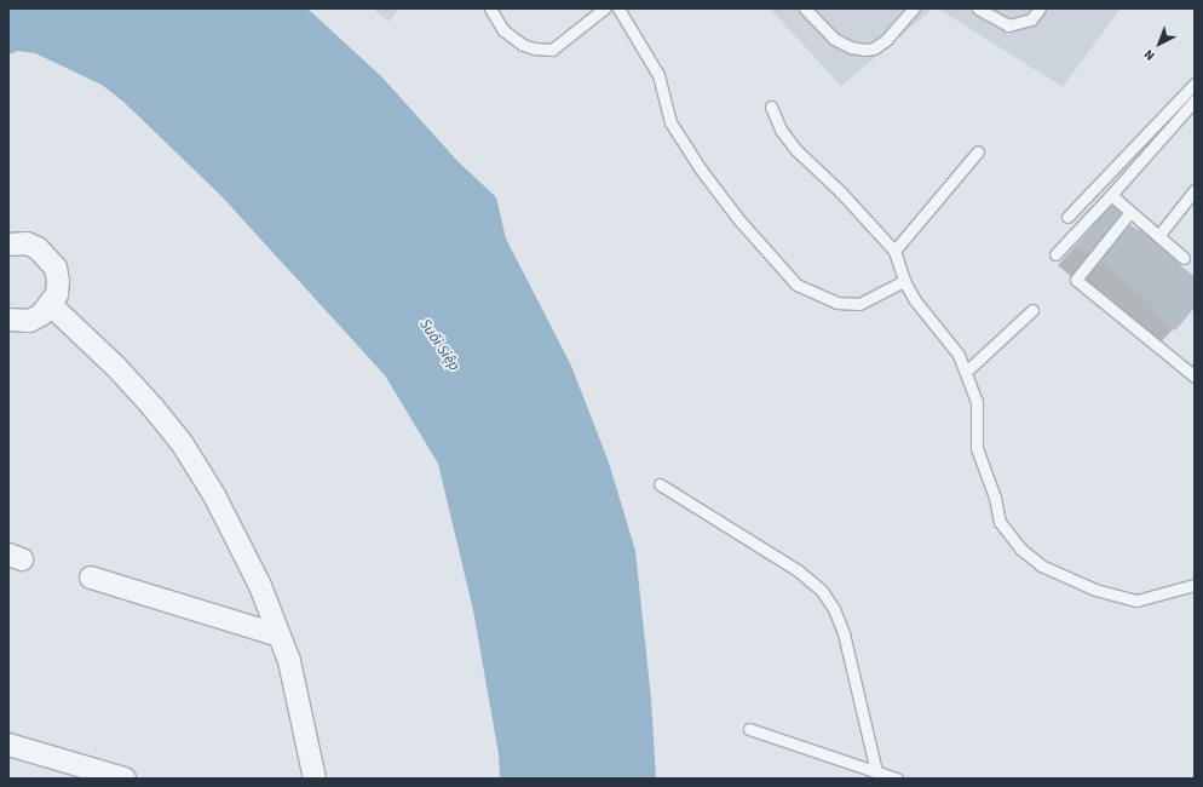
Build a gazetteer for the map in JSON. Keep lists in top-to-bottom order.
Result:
{
  "water": ["Suối Siệp"],
  "north": "bottom left"
}
